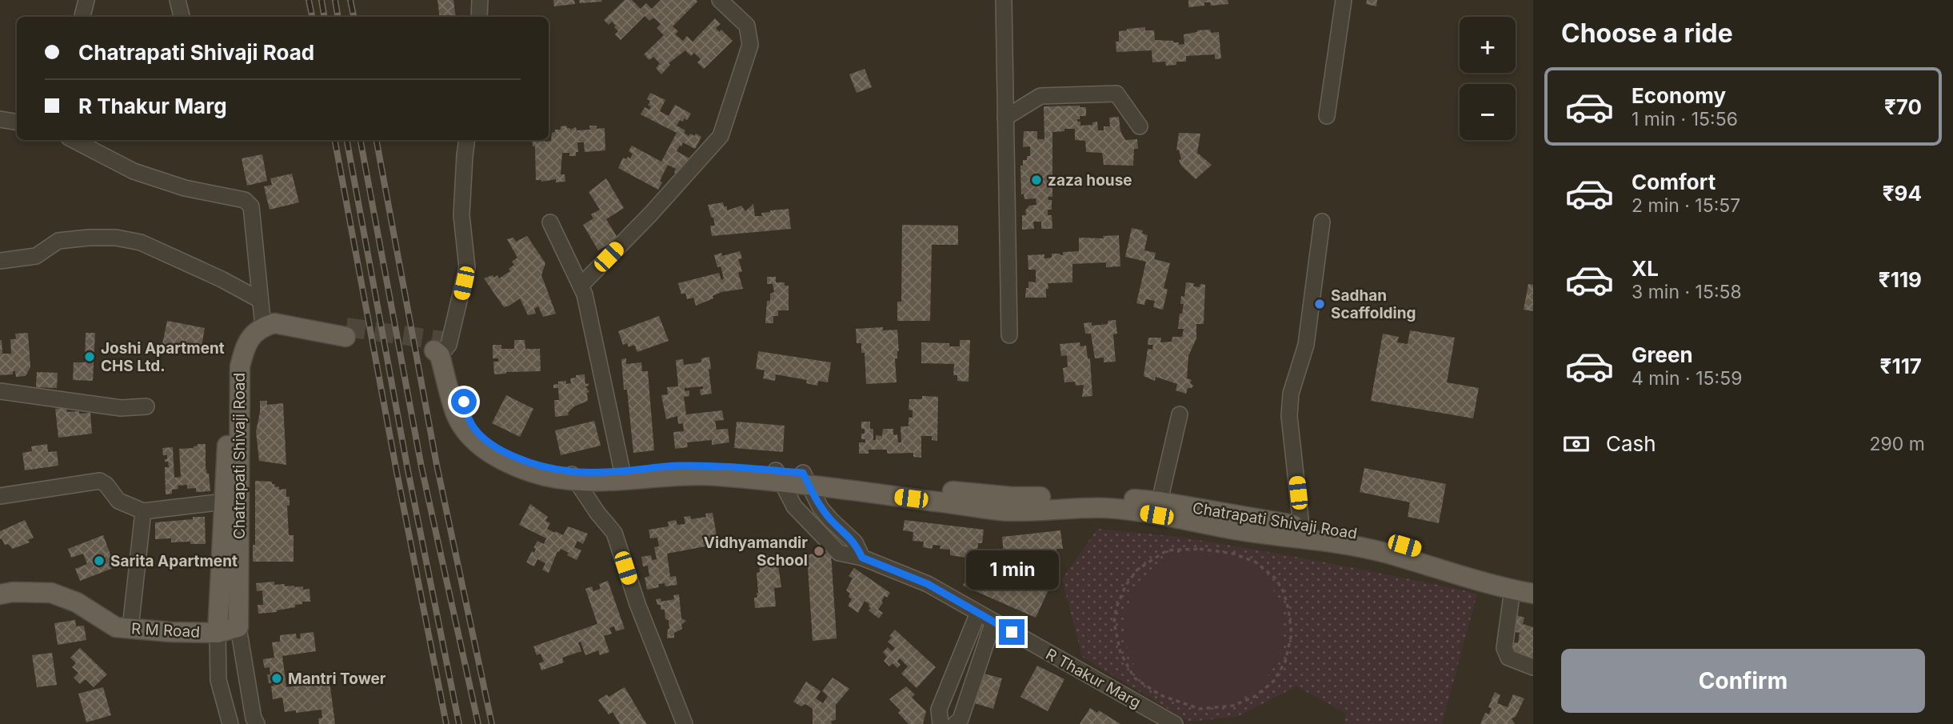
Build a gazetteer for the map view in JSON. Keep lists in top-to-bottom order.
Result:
{
  "streets": {
    "main road": ["Chatrapati Shivaji Road", "R M Road"],
    "street": ["R Thakur Marg"]
  },
  "crossings": [
    ["Chatrapati Shivaji Road", "R M Road"]
  ],
  "places": [
    "zaza house",
    "Sadhan Scaffolding",
    "Joshi Apartment CHS Ltd.",
    "Vidhyamandir School",
    "Sarita Apartment",
    "Mantri Tower"
  ],
  "page": {
    "heading": "Choose a ride",
    "map_buttons": ["+", "−"],
    "banner": ["Chatrapati Shivaji Road", "R Thakur Marg"],
    "list": [
      {
        "name": "Economy",
        "note": "1 min · 15:56",
        "value": "₹70"
      },
      {
        "name": "Comfort",
        "note": "2 min · 15:57",
        "value": "₹94"
      },
      {
        "name": "XL",
        "note": "3 min · 15:58",
        "value": "₹119"
      },
      {
        "name": "Green",
        "note": "4 min · 15:59",
        "value": "₹117"
      }
    ],
    "pay": ["Cash", "290 m"],
    "bubble": "1 min",
    "buttons": "Confirm"
  }
}
